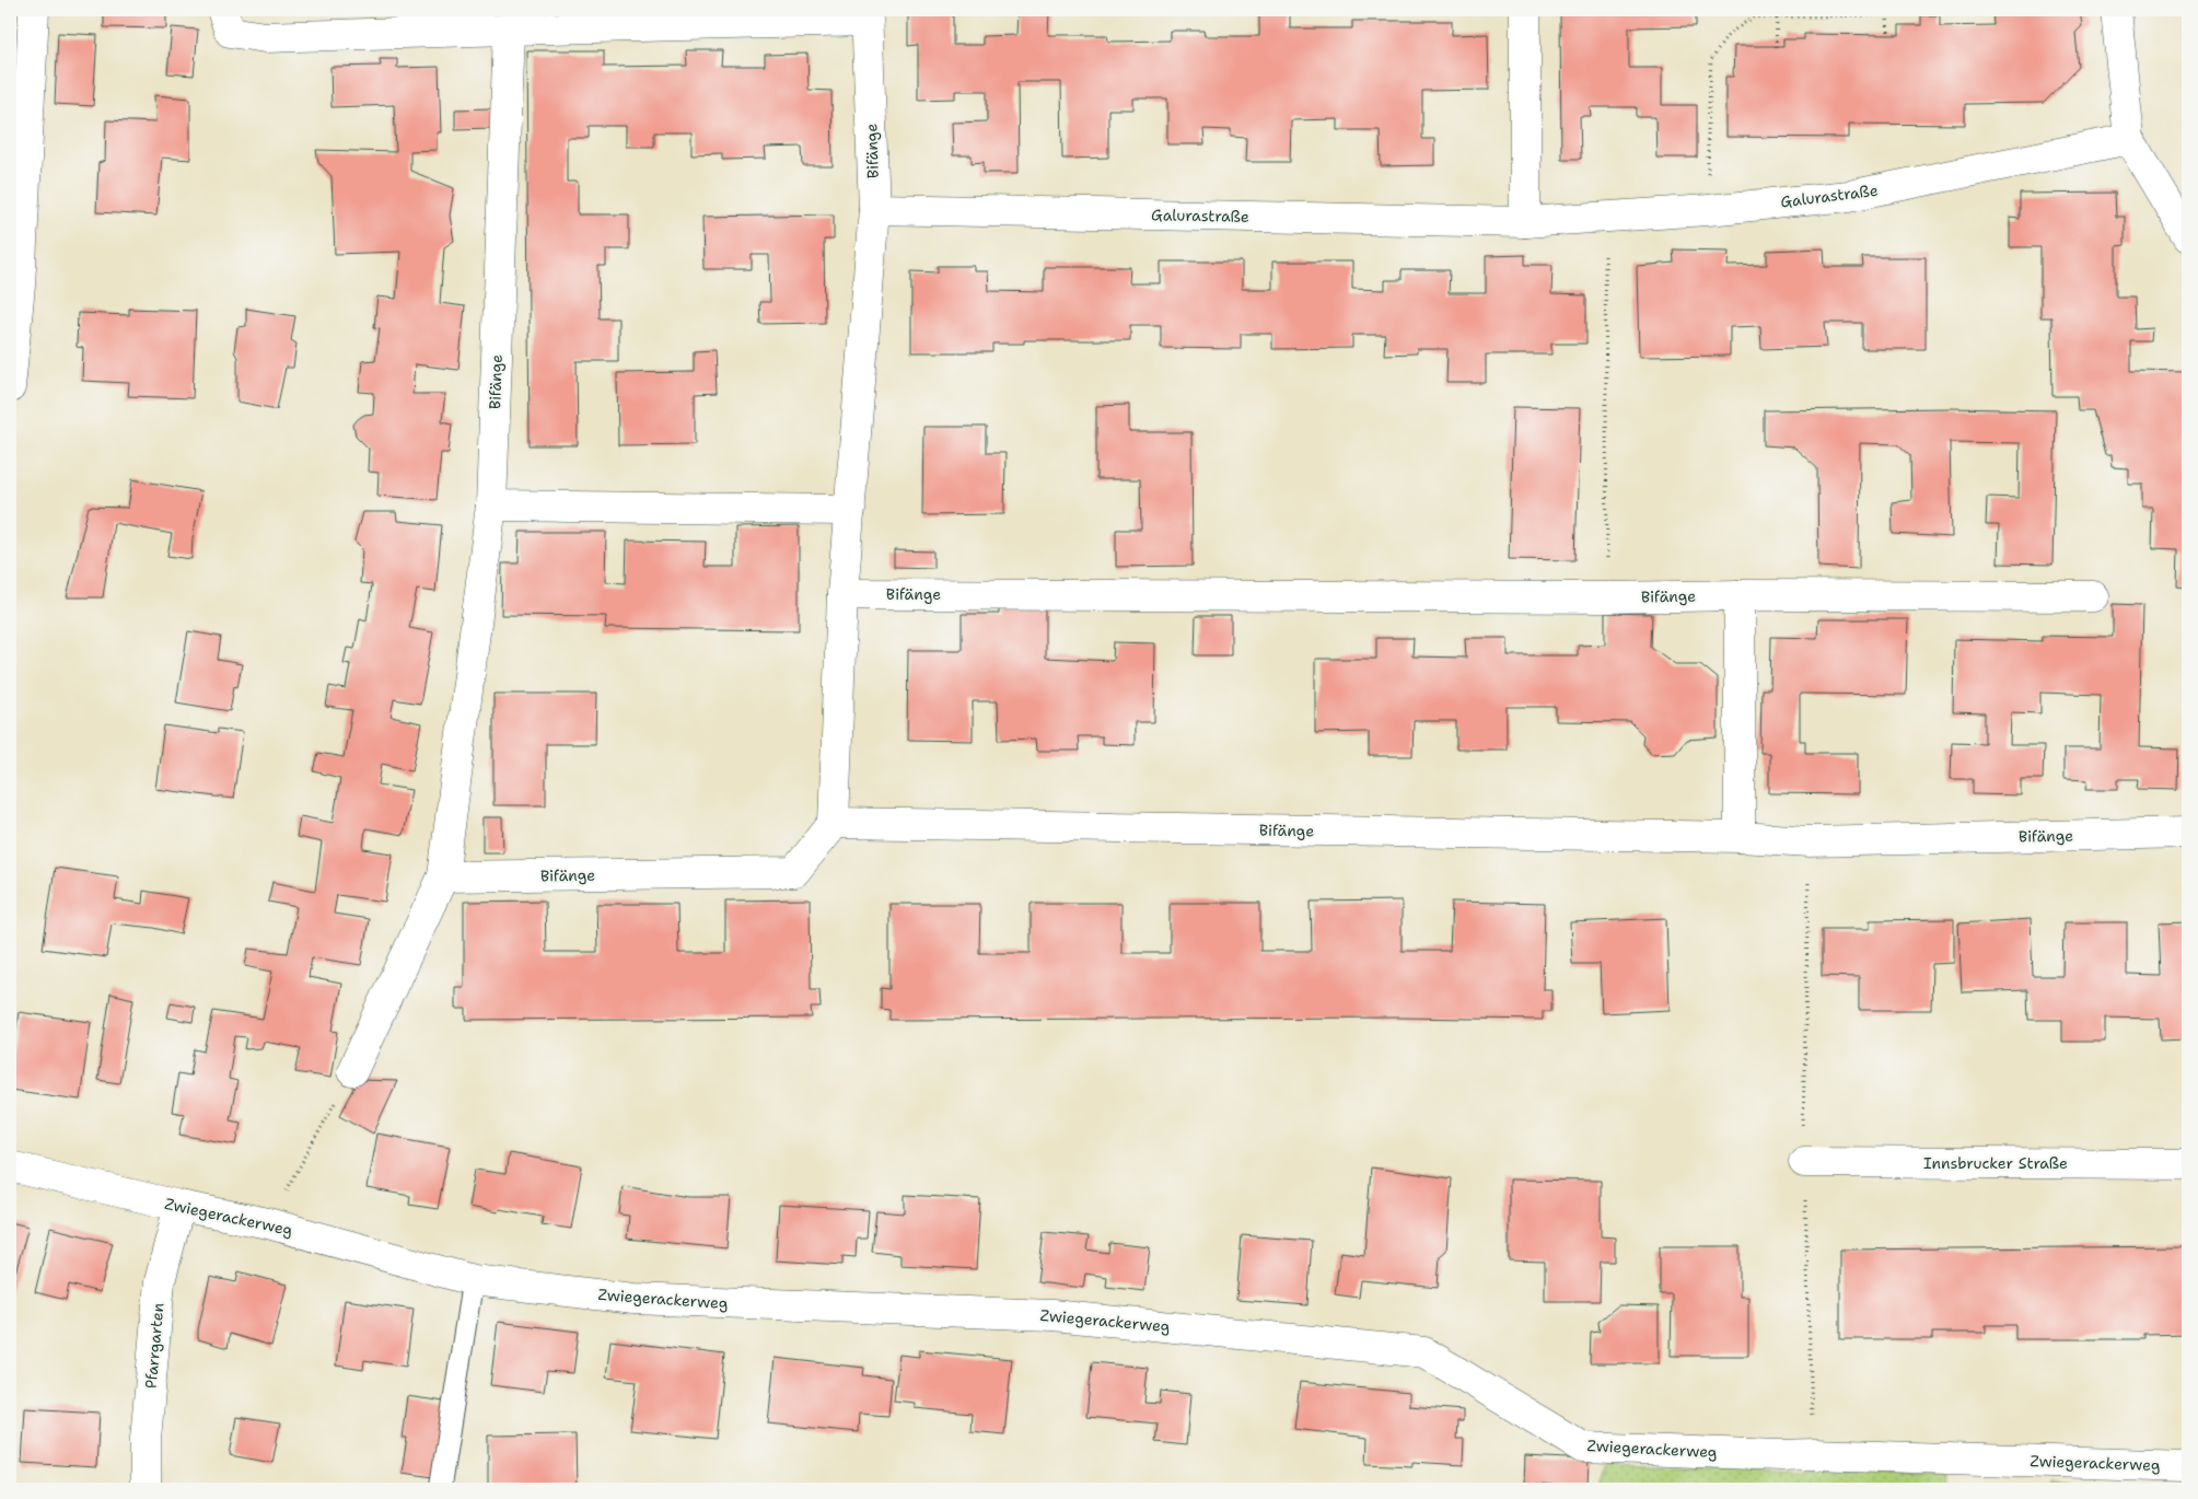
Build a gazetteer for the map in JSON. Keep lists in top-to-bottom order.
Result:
{
  "streets": {
    "street": [
      "Bifänge",
      "Galurastraße",
      "Innsbrucker Straße",
      "Zwiegerackerweg",
      "Pfarrgarten"
    ]
  },
  "crossings": [
    ["Bifänge", "Galurastraße"],
    ["Zwiegerackerweg", "Pfarrgarten"]
  ]
}
